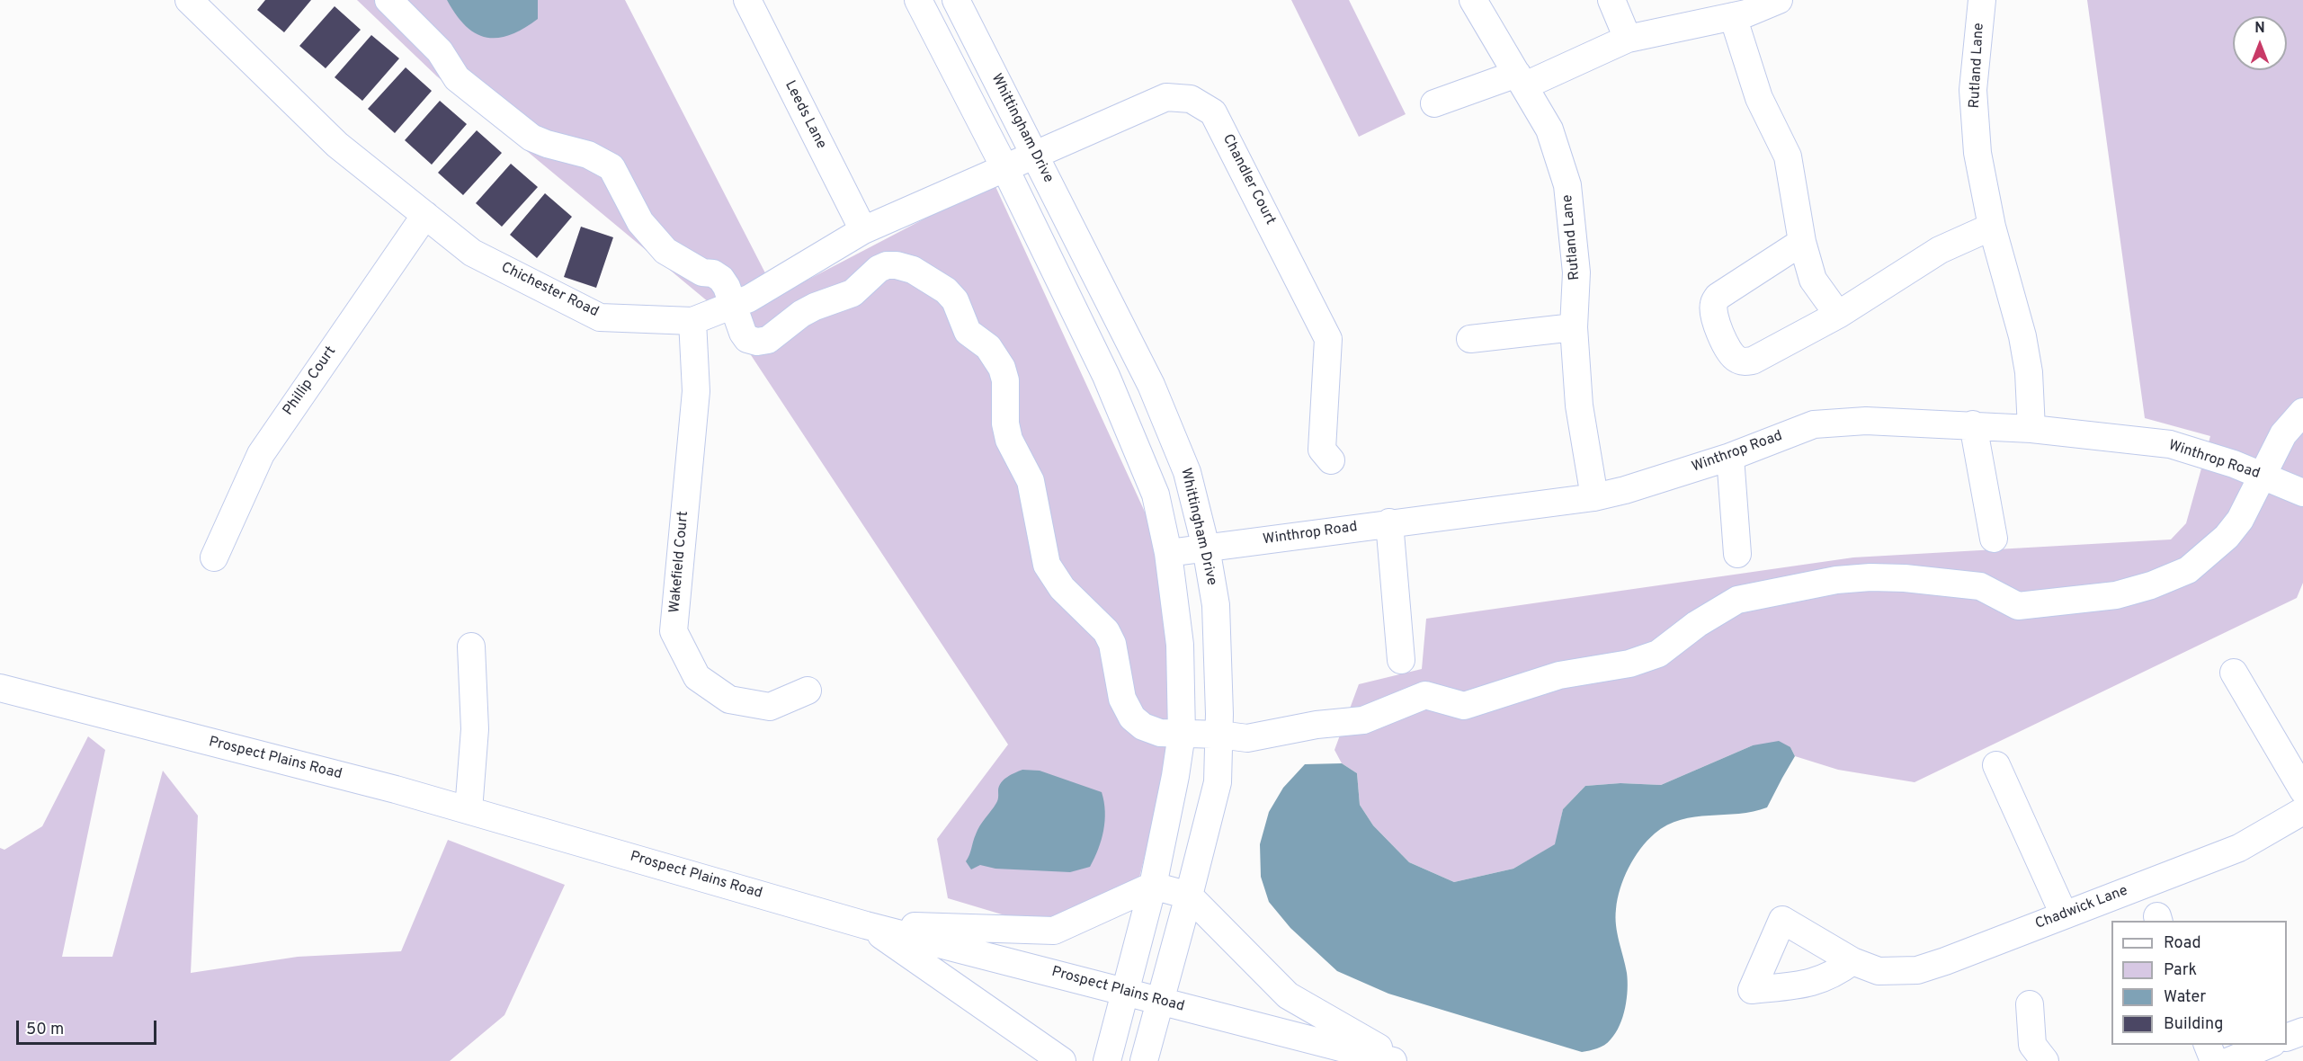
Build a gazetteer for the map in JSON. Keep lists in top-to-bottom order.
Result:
{
  "streets": {
    "street": [
      "Rutland Lane",
      "Leeds Lane",
      "Whittingham Drive",
      "Chandler Court",
      "Chichester Road",
      "Phillip Court",
      "Winthrop Road",
      "Wakefield Court",
      "Prospect Plains Road",
      "Chadwick Lane"
    ]
  },
  "crossings": [
    ["Rutland Lane", "Winthrop Road"],
    ["Leeds Lane", "Chichester Road"],
    ["Whittingham Drive", "Chandler Court"],
    ["Whittingham Drive", "Winthrop Road"],
    ["Whittingham Drive", "Prospect Plains Road"],
    ["Chandler Court", "Chichester Road"],
    ["Chichester Road", "Phillip Court"],
    ["Chichester Road", "Wakefield Court"]
  ],
  "legend": [
    "Road",
    "Park",
    "Water",
    "Building"
  ],
  "scale_bar": "50 m",
  "north": "top"
}
